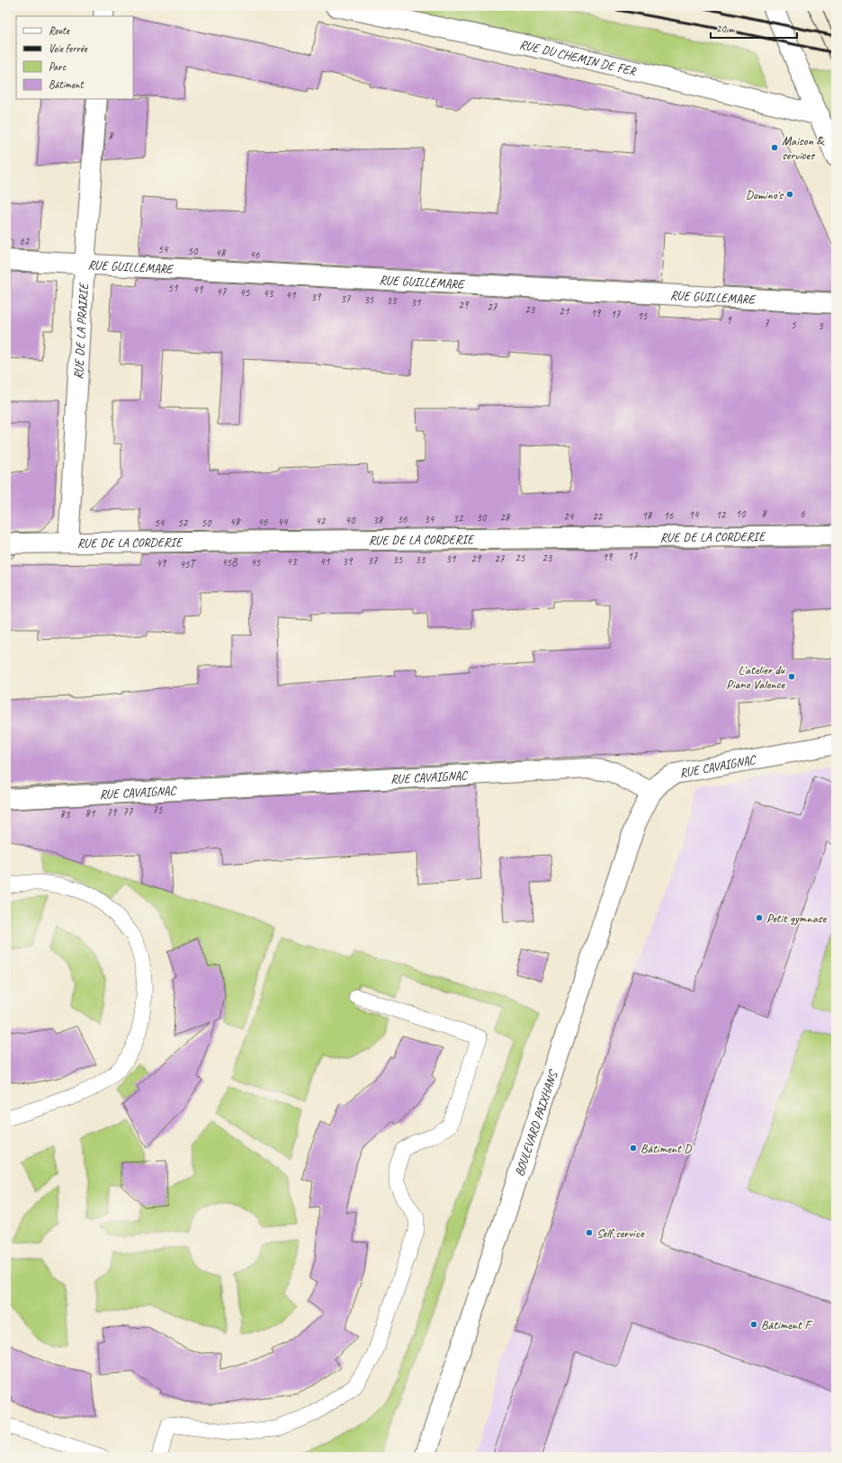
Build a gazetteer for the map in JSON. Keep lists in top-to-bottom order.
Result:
{
  "streets": {
    "street": [
      "RUE DU CHEMIN DE FER",
      "RUE GUILLEMARE",
      "RUE DE LA PRAIRIE",
      "RUE DE LA CORDERIE",
      "RUE CAVAIGNAC",
      "BOULEVARD PAIXHANS"
    ]
  },
  "crossings": [
    ["RUE GUILLEMARE", "RUE DE LA PRAIRIE"],
    ["RUE DE LA PRAIRIE", "RUE DE LA CORDERIE"],
    ["RUE CAVAIGNAC", "BOULEVARD PAIXHANS"]
  ],
  "places": [
    "Maison & services",
    "Domino's",
    "L'atelier du Piano Valence",
    "Petit gymnase",
    "Bâtiment D",
    "Self service",
    "Bâtiment F"
  ],
  "house_numbers": [
    "8",
    "62",
    "54",
    "50",
    "48",
    "46",
    "51",
    "49",
    "47",
    "45",
    "43",
    "41",
    "39",
    "37",
    "35",
    "33",
    "31",
    "29",
    "27",
    "23",
    "21",
    "19",
    "17",
    "15",
    "9",
    "7",
    "5",
    "3",
    "10",
    "8",
    "6",
    "14",
    "12",
    "18",
    "16",
    "24",
    "22",
    "30",
    "28",
    "32",
    "36",
    "34",
    "40",
    "38",
    "42",
    "48",
    "46",
    "44",
    "54",
    "52",
    "50",
    "17",
    "19",
    "25",
    "23",
    "31",
    "29",
    "27",
    "35",
    "33",
    "37",
    "43",
    "41",
    "39",
    "45B",
    "45",
    "49",
    "45T",
    "75",
    "77",
    "79",
    "81",
    "83"
  ],
  "legend": [
    "Route",
    "Voie ferrée",
    "Parc",
    "Bâtiment"
  ],
  "scale_bar": "20 m"
}
